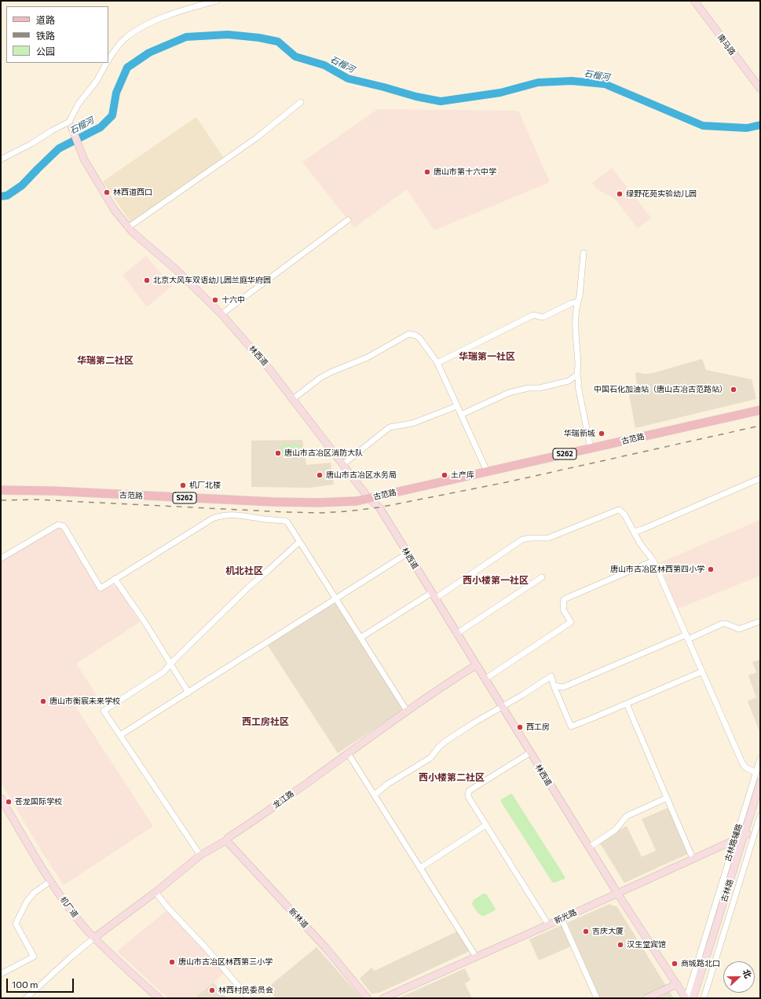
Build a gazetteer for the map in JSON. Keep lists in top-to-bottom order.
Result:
{
  "streets": {
    "main road": ["古范路", "S262"],
    "street": [
      "南马路",
      "林西道",
      "龙江路",
      "古林路辅路",
      "古林路",
      "机厂道",
      "新光路",
      "新林道"
    ]
  },
  "crossings": [
    ["林西道", "古范路"],
    ["林西道", "龙江路"],
    ["林西道", "古林路辅路"],
    ["林西道", "新光路"],
    ["龙江路", "机厂道"],
    ["龙江路", "新林道"],
    ["古林路辅路", "新光路"],
    ["古林路", "新光路"]
  ],
  "districts": [
    "华瑞第一社区",
    "华瑞第二社区",
    "机北社区",
    "西小楼第一社区",
    "西工房社区",
    "西小楼第二社区"
  ],
  "water": ["石榴河"],
  "places": [
    "唐山市第十六中学",
    "林西道西口",
    "绿野花苑实验幼儿园",
    "北京大风车双语幼儿园兰庭华府园",
    "十六中",
    "中国石化加油站（唐山古冶古范路站）",
    "华瑞新城",
    "唐山市古冶区消防大队",
    "唐山市古冶区水务局",
    "土产库",
    "机厂北楼",
    "唐山市古冶区林西第四小学",
    "唐山市衡宸未来学校",
    "西工房",
    "苍龙国际学校",
    "吉庆大厦",
    "汉生堂宾馆",
    "唐山市古冶区林西第三小学",
    "商城路北口",
    "林西村民委员会"
  ],
  "legend": ["道路", "铁路", "公园"],
  "scale_bar": "100 m",
  "north": "right"
}
